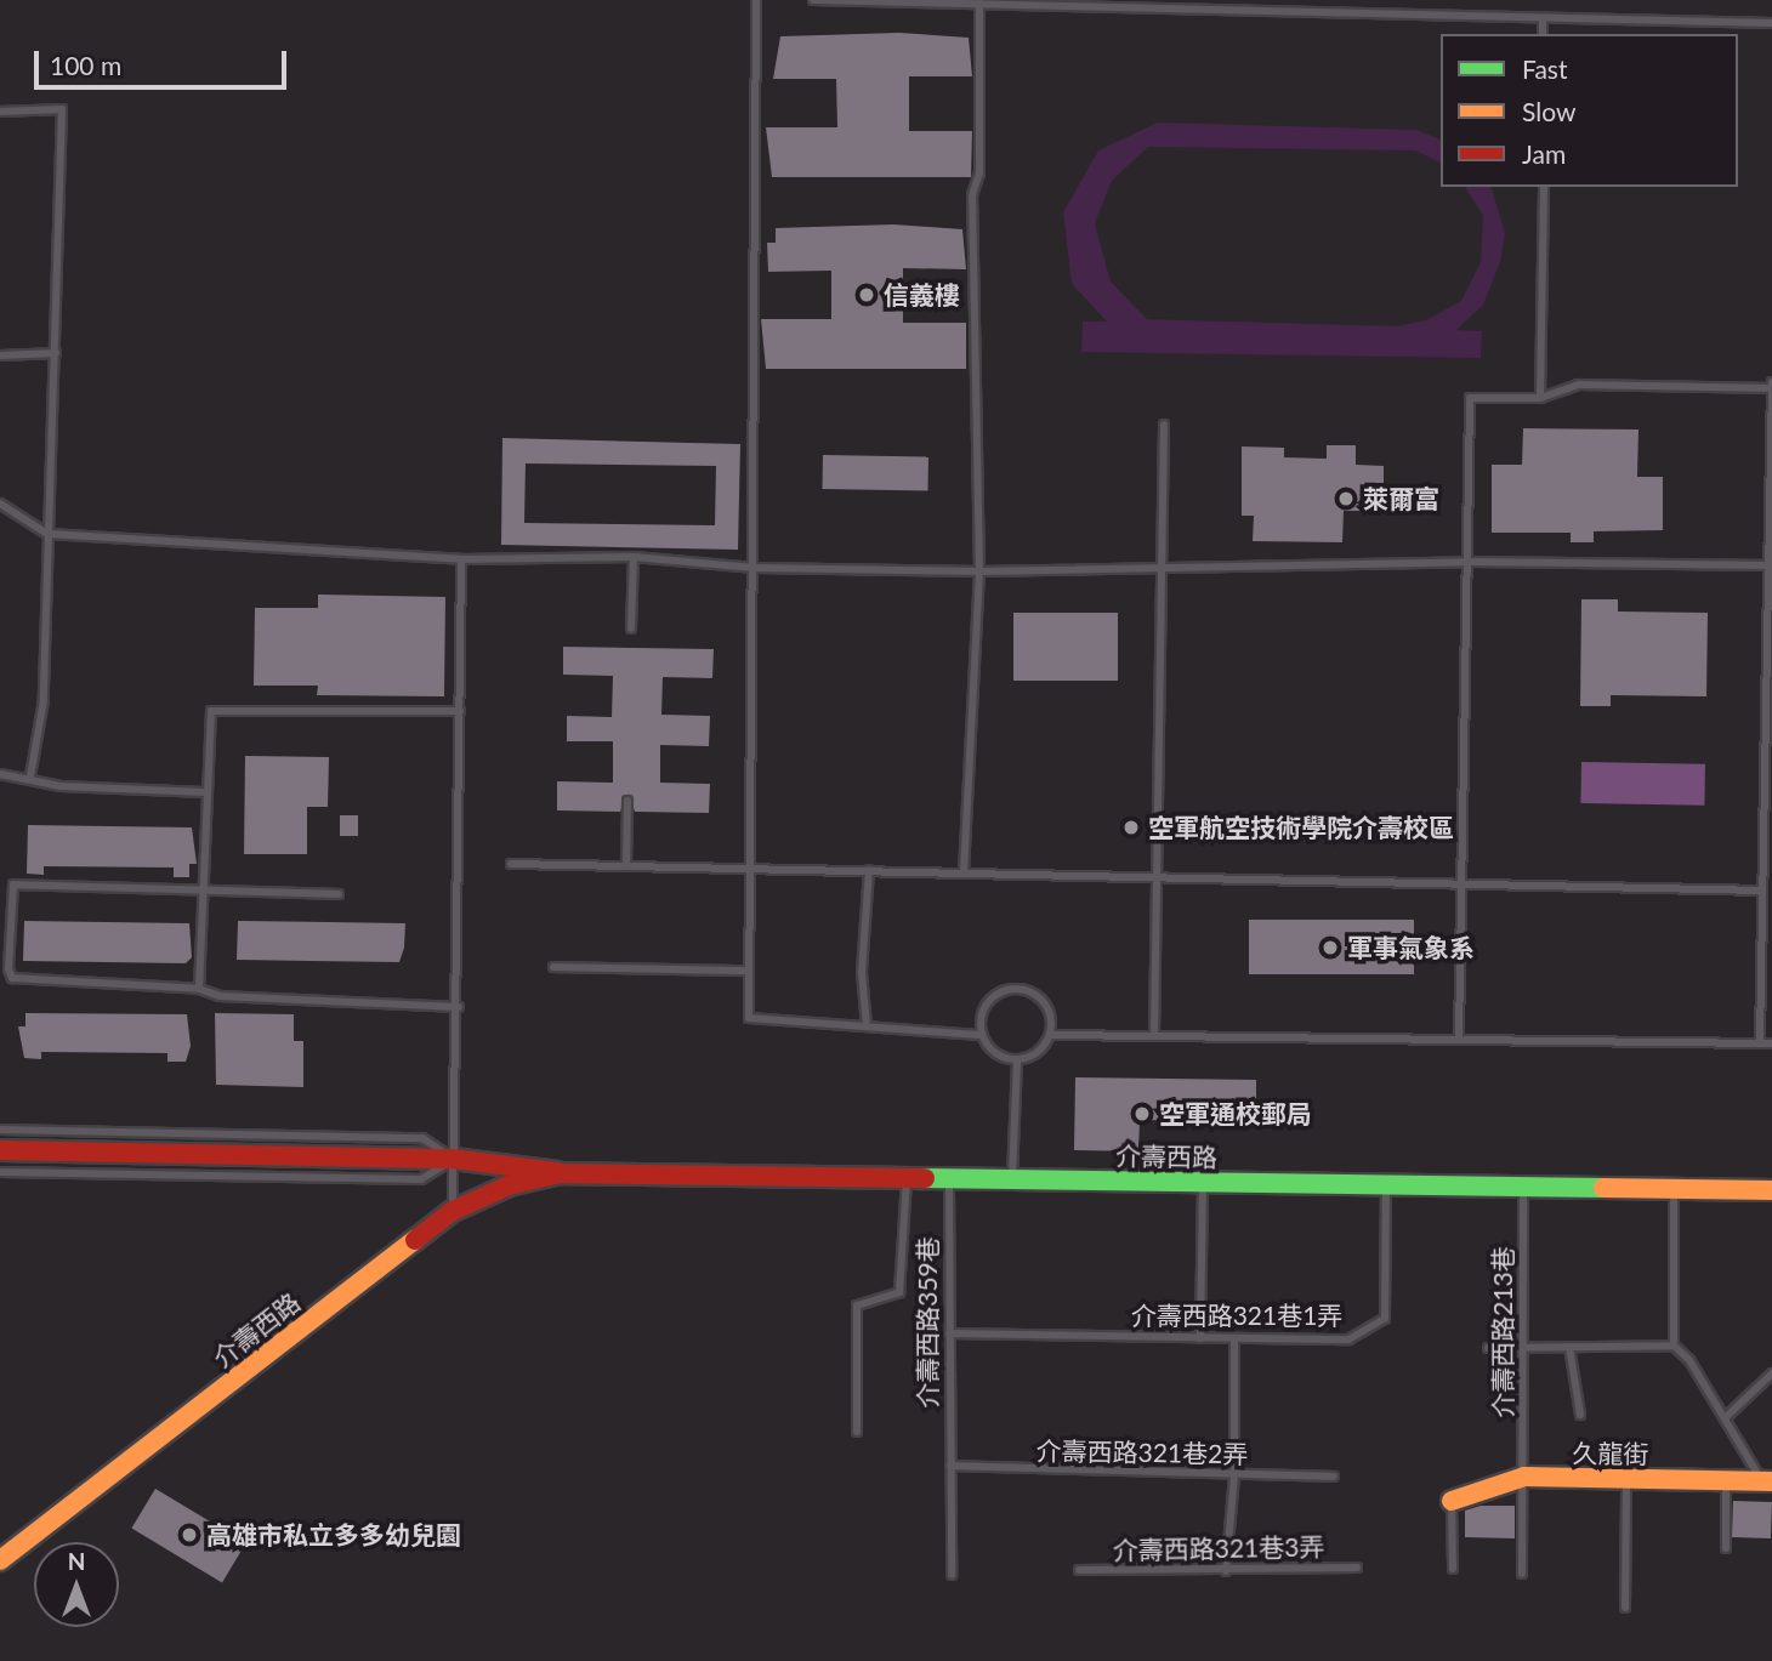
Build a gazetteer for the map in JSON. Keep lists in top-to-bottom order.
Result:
{
  "streets": {
    "main road": ["介壽西路", "久龍街"],
    "lane": [
      "介壽西路321巷1弄",
      "介壽西路359巷",
      "介壽西路213巷",
      "介壽西路321巷2弄",
      "介壽西路321巷3弄"
    ]
  },
  "crossings": [
    ["介壽西路", "介壽西路321巷1弄"],
    ["介壽西路", "介壽西路359巷"],
    ["介壽西路", "介壽西路213巷"],
    ["介壽西路321巷1弄", "介壽西路359巷"],
    ["介壽西路359巷", "介壽西路321巷2弄"],
    ["介壽西路213巷", "久龍街"]
  ],
  "places": [
    "信義樓",
    "萊爾富",
    "空軍航空技術學院介壽校區",
    "軍事氣象系",
    "空軍通校郵局",
    "高雄市私立多多幼兒園"
  ],
  "legend": ["Fast", "Slow", "Jam"],
  "scale_bar": "100 m",
  "north": "top"
}
